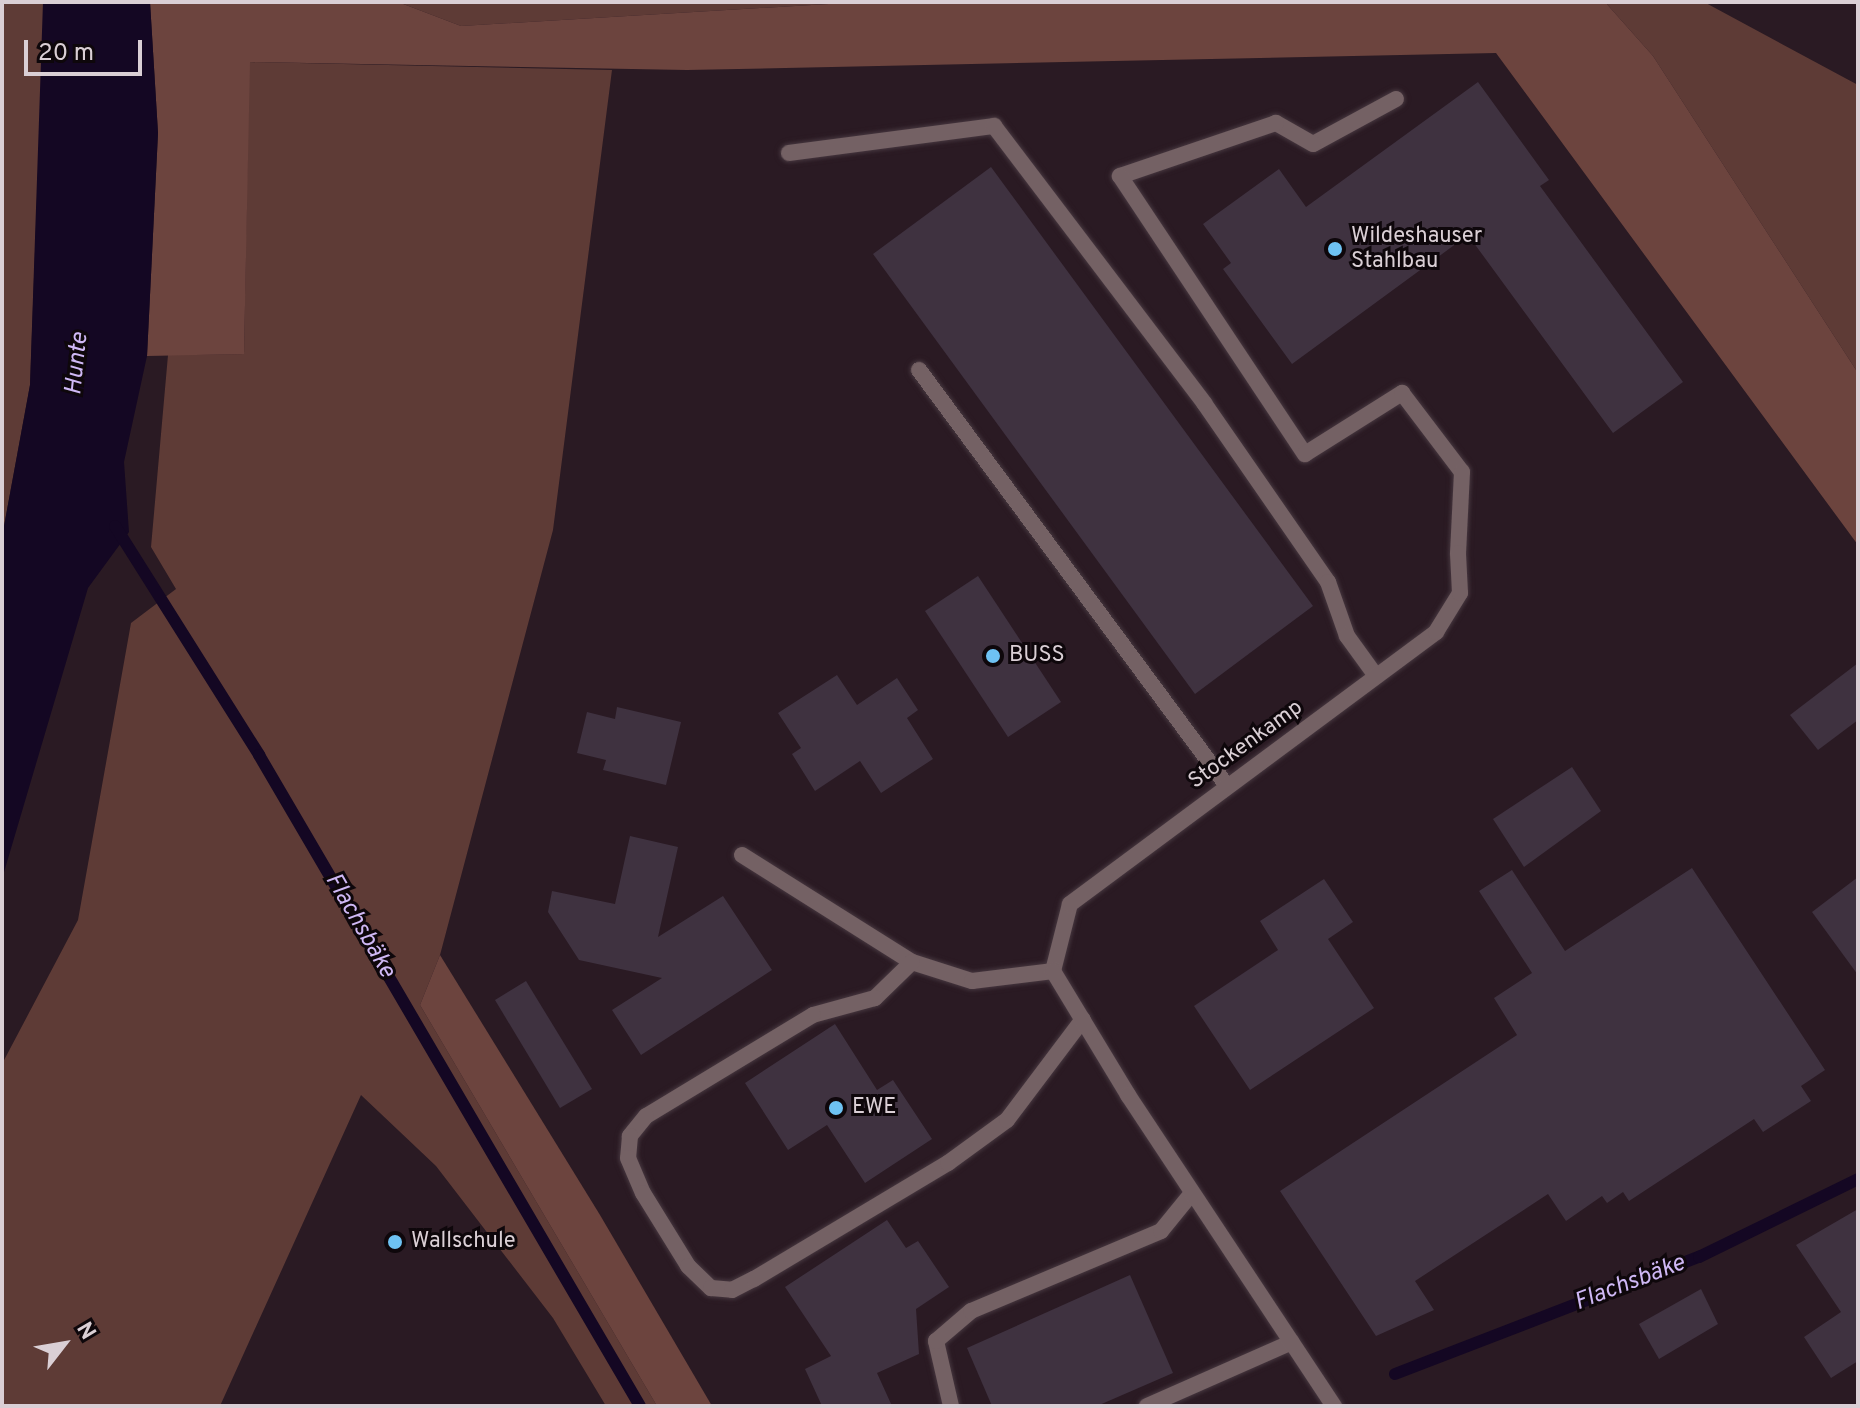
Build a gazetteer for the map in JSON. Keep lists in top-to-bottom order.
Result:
{
  "streets": {
    "street": ["Stockenkamp"]
  },
  "water": ["Hunte", "Flachsbäke"],
  "places": [
    "Wildeshauser Stahlbau",
    "BUSS",
    "EWE",
    "Wallschule"
  ],
  "scale_bar": "20 m",
  "north": "top right"
}
